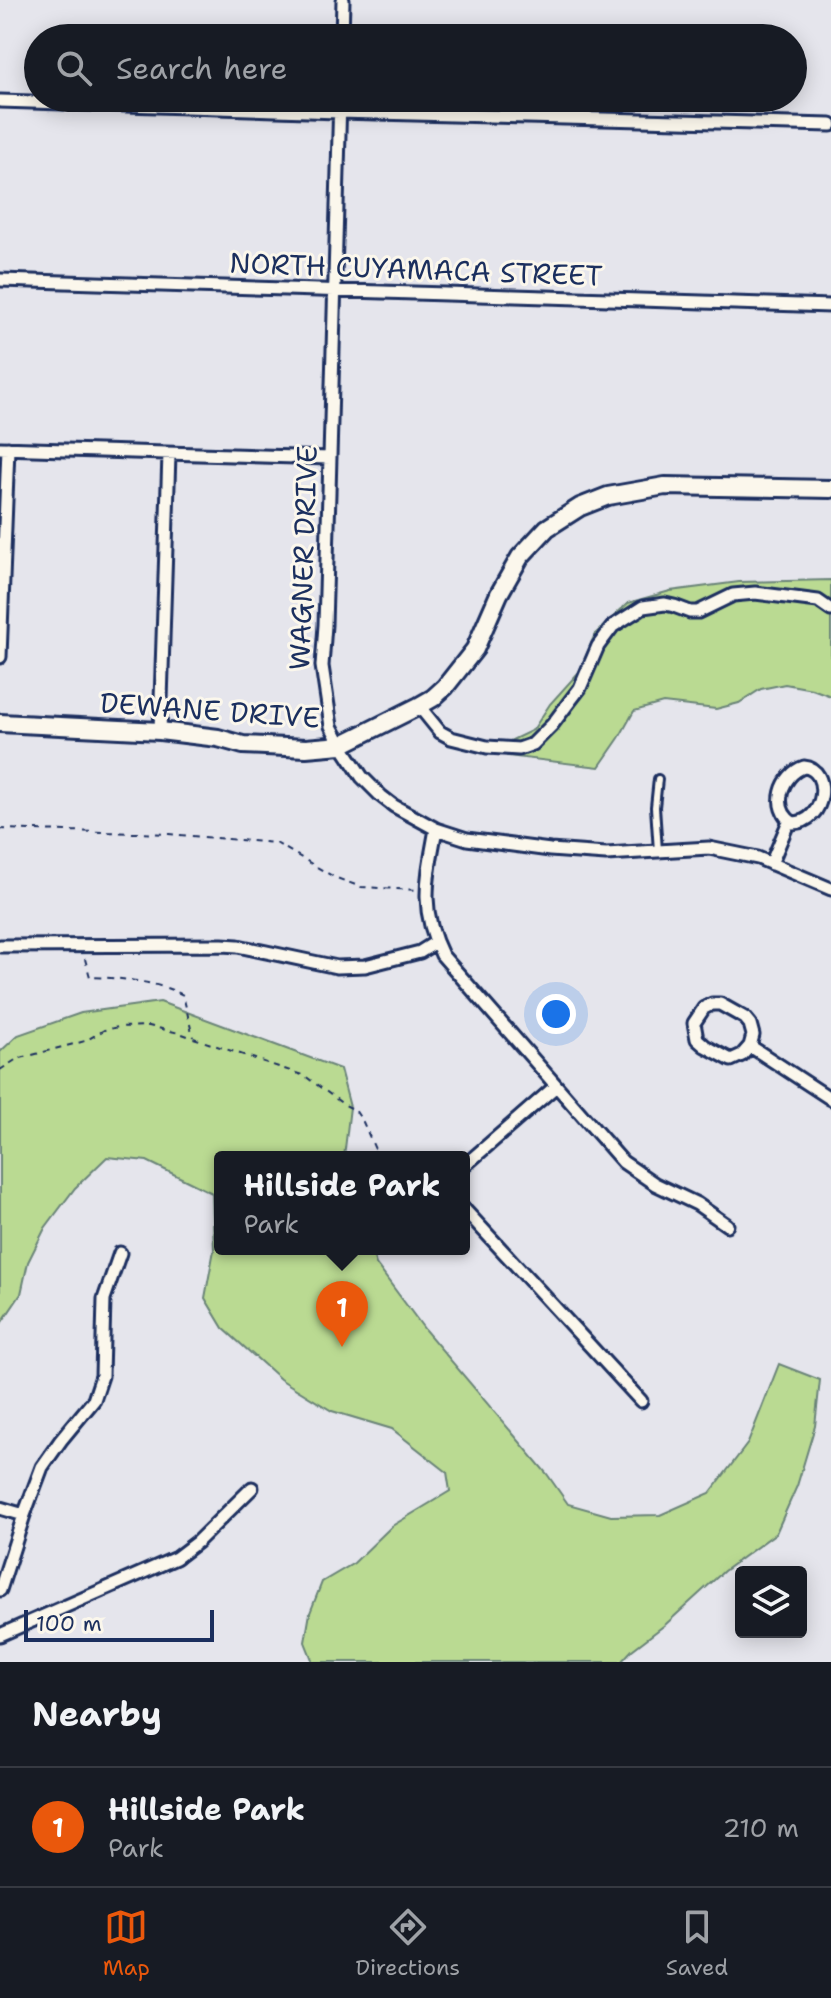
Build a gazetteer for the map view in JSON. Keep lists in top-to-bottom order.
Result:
{
  "streets": {
    "street": ["NORTH CUYAMACA STREET", "WAGNER DRIVE", "DEWANE DRIVE"]
  },
  "crossings": [
    ["NORTH CUYAMACA STREET", "WAGNER DRIVE"],
    ["WAGNER DRIVE", "DEWANE DRIVE"]
  ],
  "scale_bar": "100 m",
  "page": {
    "search": "Search here",
    "popup": ["Hillside Park", "Park"],
    "pins": "1",
    "scale": "100 m",
    "heading": "Nearby",
    "list": [
      {
        "mark": "1",
        "name": "Hillside Park",
        "note": "Park",
        "value": "210 m"
      }
    ],
    "nav": ["Map", "Directions", "Saved"]
  }
}
